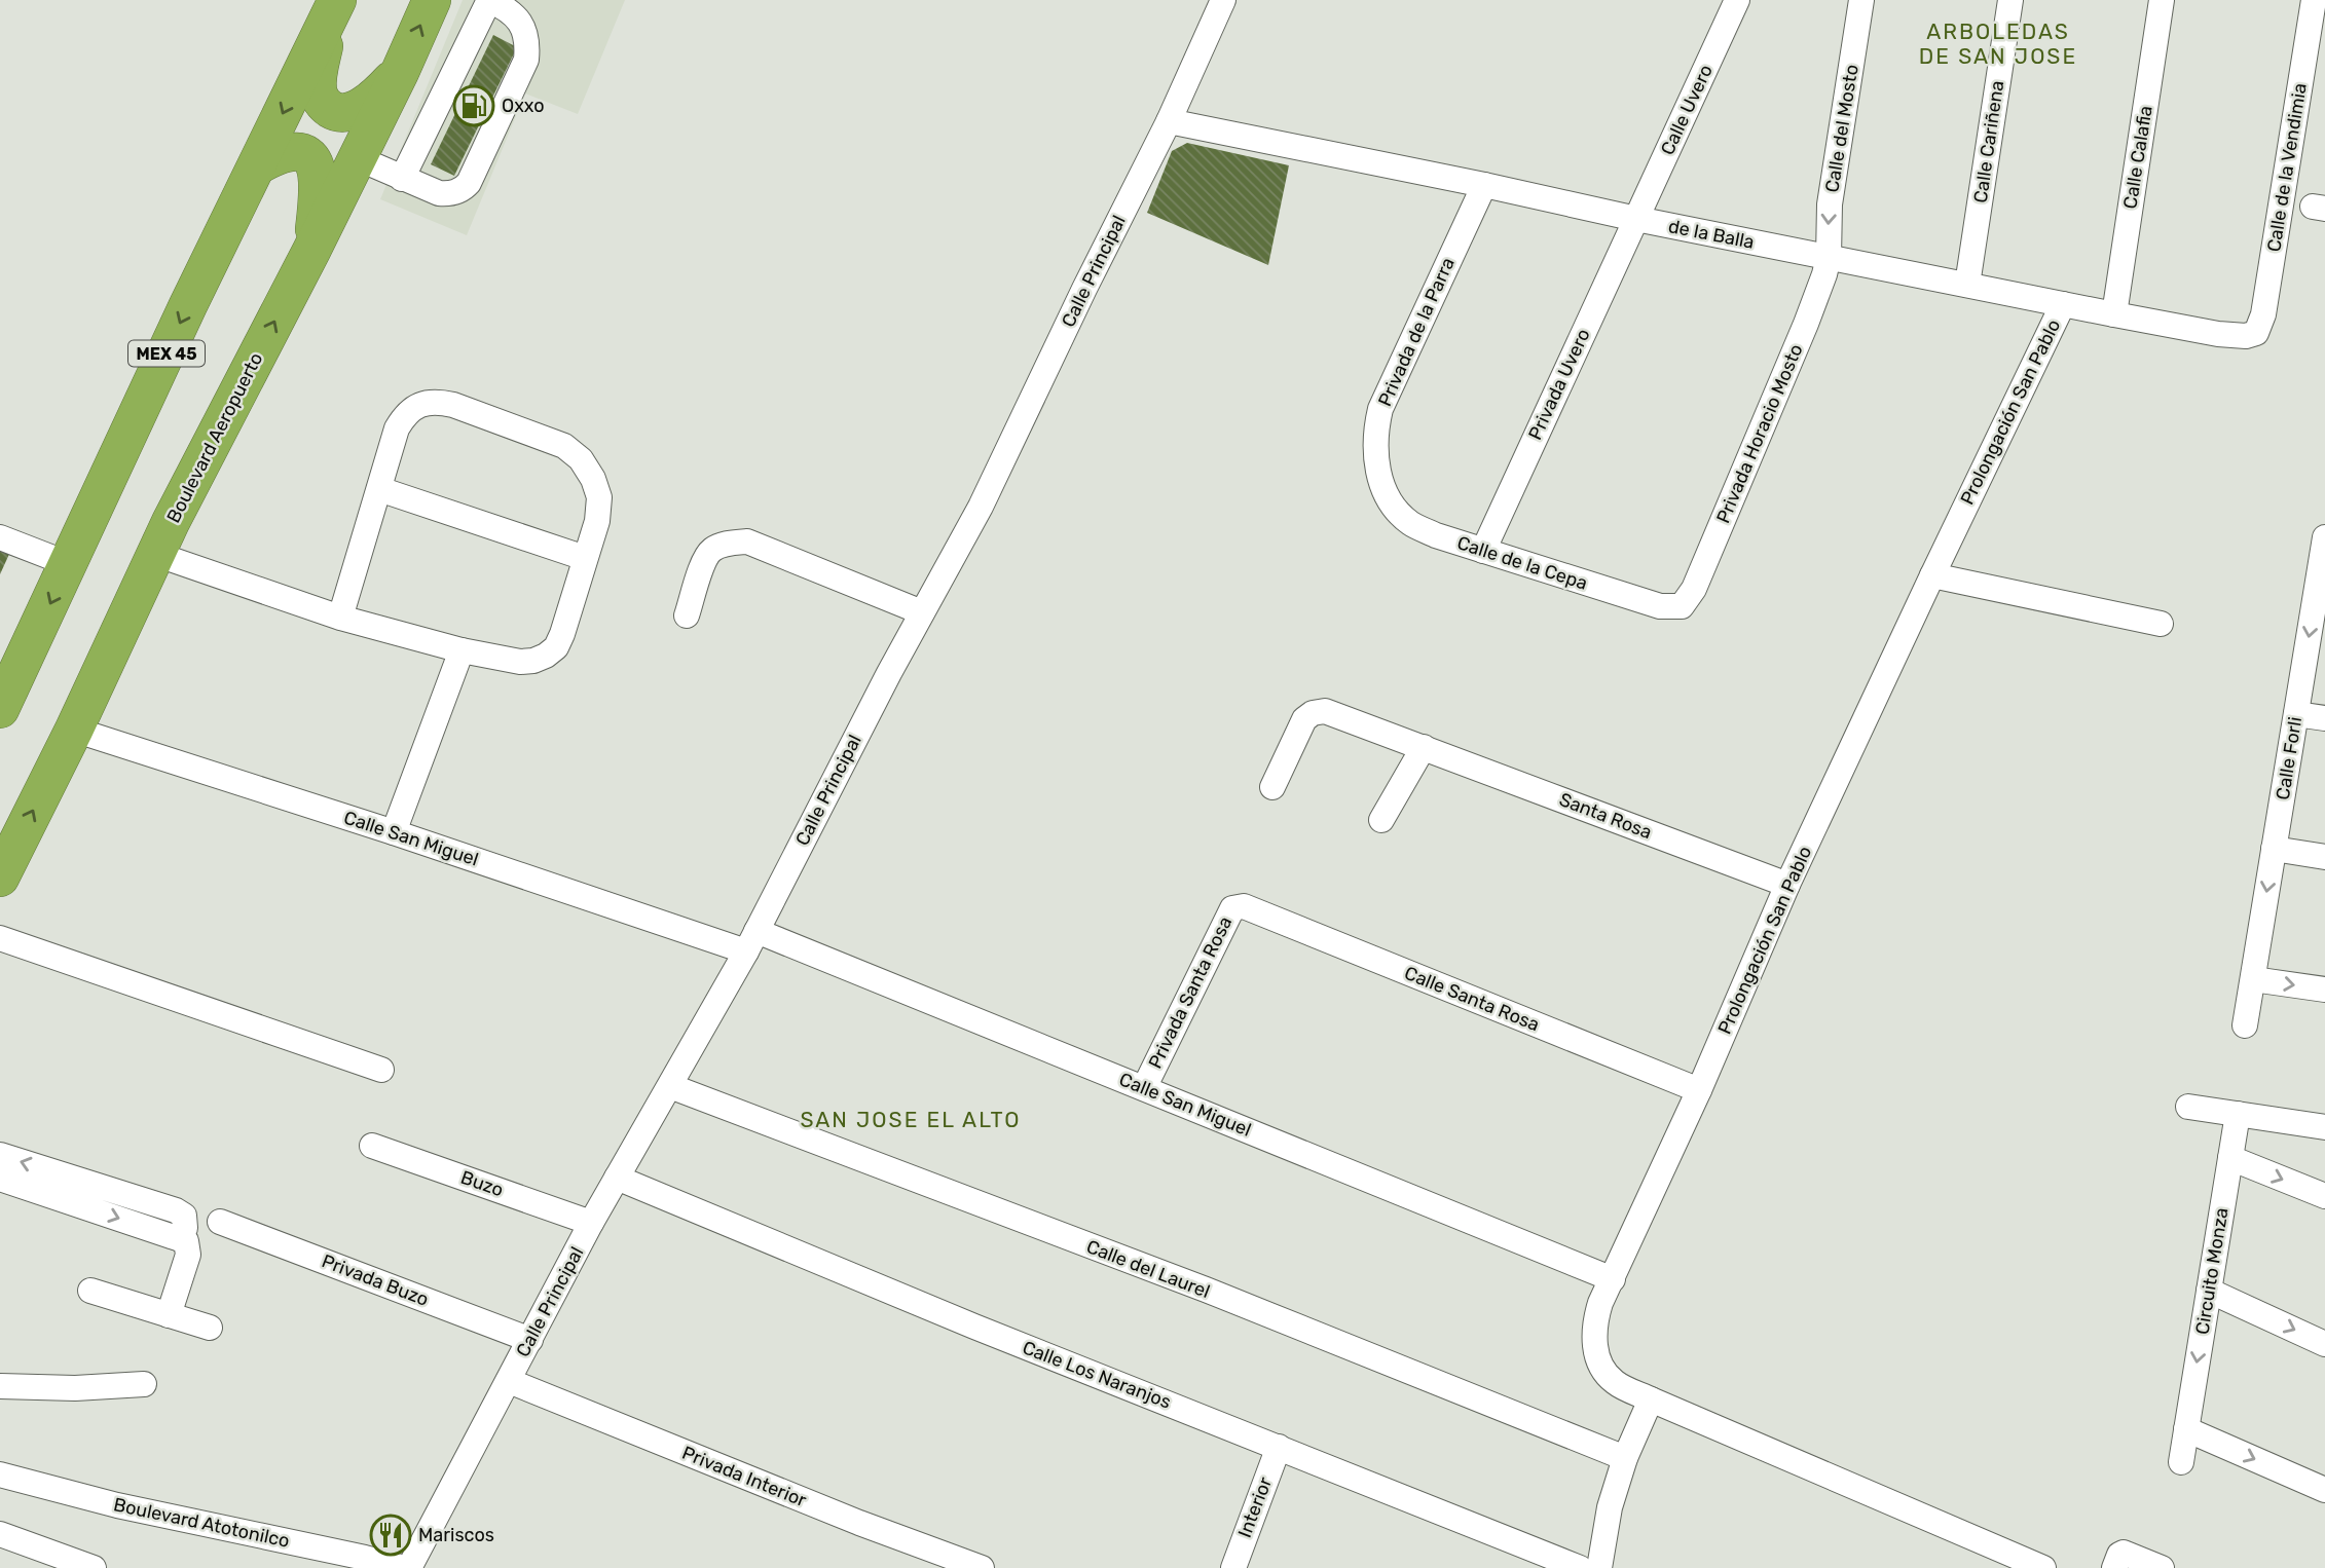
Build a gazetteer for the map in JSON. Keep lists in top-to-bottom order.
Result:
{
  "streets": {
    "highway": ["MEX 45", "Boulevard Aeropuerto"],
    "street": [
      "Calle Uvero",
      "Calle del Mosto",
      "Calle Cariñena",
      "Calle Calafia",
      "Calle de la Vendimia",
      "de la Balla",
      "Calle Principal",
      "Privada de la Parra",
      "Privada Uvero",
      "Prolongación San Pablo",
      "Privada Horacio Mosto",
      "Calle de la Cepa",
      "Calle Forli",
      "Santa Rosa",
      "Calle San Miguel",
      "Privada Santa Rosa",
      "Calle Santa Rosa",
      "Buzo",
      "Calle del Laurel",
      "Circuito Monza",
      "Privada Buzo",
      "Calle Los Naranjos",
      "Privada Interior",
      "Interior",
      "Boulevard Atotonilco"
    ]
  },
  "crossings": [
    ["Calle Uvero", "de la Balla"],
    ["Calle Uvero", "Privada Uvero"],
    ["Calle del Mosto", "de la Balla"],
    ["Calle del Mosto", "Privada Horacio Mosto"],
    ["Calle Cariñena", "de la Balla"],
    ["Calle Calafia", "de la Balla"],
    ["Calle de la Vendimia", "de la Balla"],
    ["de la Balla", "Calle Principal"],
    ["de la Balla", "Privada de la Parra"],
    ["de la Balla", "Privada Uvero"],
    ["de la Balla", "Prolongación San Pablo"],
    ["de la Balla", "Privada Horacio Mosto"],
    ["Calle Principal", "Calle San Miguel"],
    ["Calle Principal", "Buzo"],
    ["Calle Principal", "Calle del Laurel"],
    ["Calle Principal", "Privada Buzo"],
    ["Calle Principal", "Calle Los Naranjos"],
    ["Calle Principal", "Privada Interior"],
    ["Calle Principal", "Boulevard Atotonilco"],
    ["Privada de la Parra", "Calle de la Cepa"],
    ["Privada Uvero", "Calle de la Cepa"],
    ["Prolongación San Pablo", "Santa Rosa"],
    ["Prolongación San Pablo", "Calle San Miguel"],
    ["Prolongación San Pablo", "Calle Santa Rosa"],
    ["Privada Horacio Mosto", "Calle de la Cepa"],
    ["Boulevard Aeropuerto", "Calle San Miguel"],
    ["Calle San Miguel", "Privada Santa Rosa"],
    ["Privada Santa Rosa", "Calle Santa Rosa"],
    ["Calle Los Naranjos", "Interior"]
  ],
  "one_way": ["Calle del Mosto", "Calle Forli", "Circuito Monza"],
  "districts": ["ARBOLEDAS DE SAN JOSE", "SAN JOSE EL ALTO"],
  "places": {
    "fuel station": ["Oxxo"],
    "restaurant": ["Mariscos"]
  }
}
